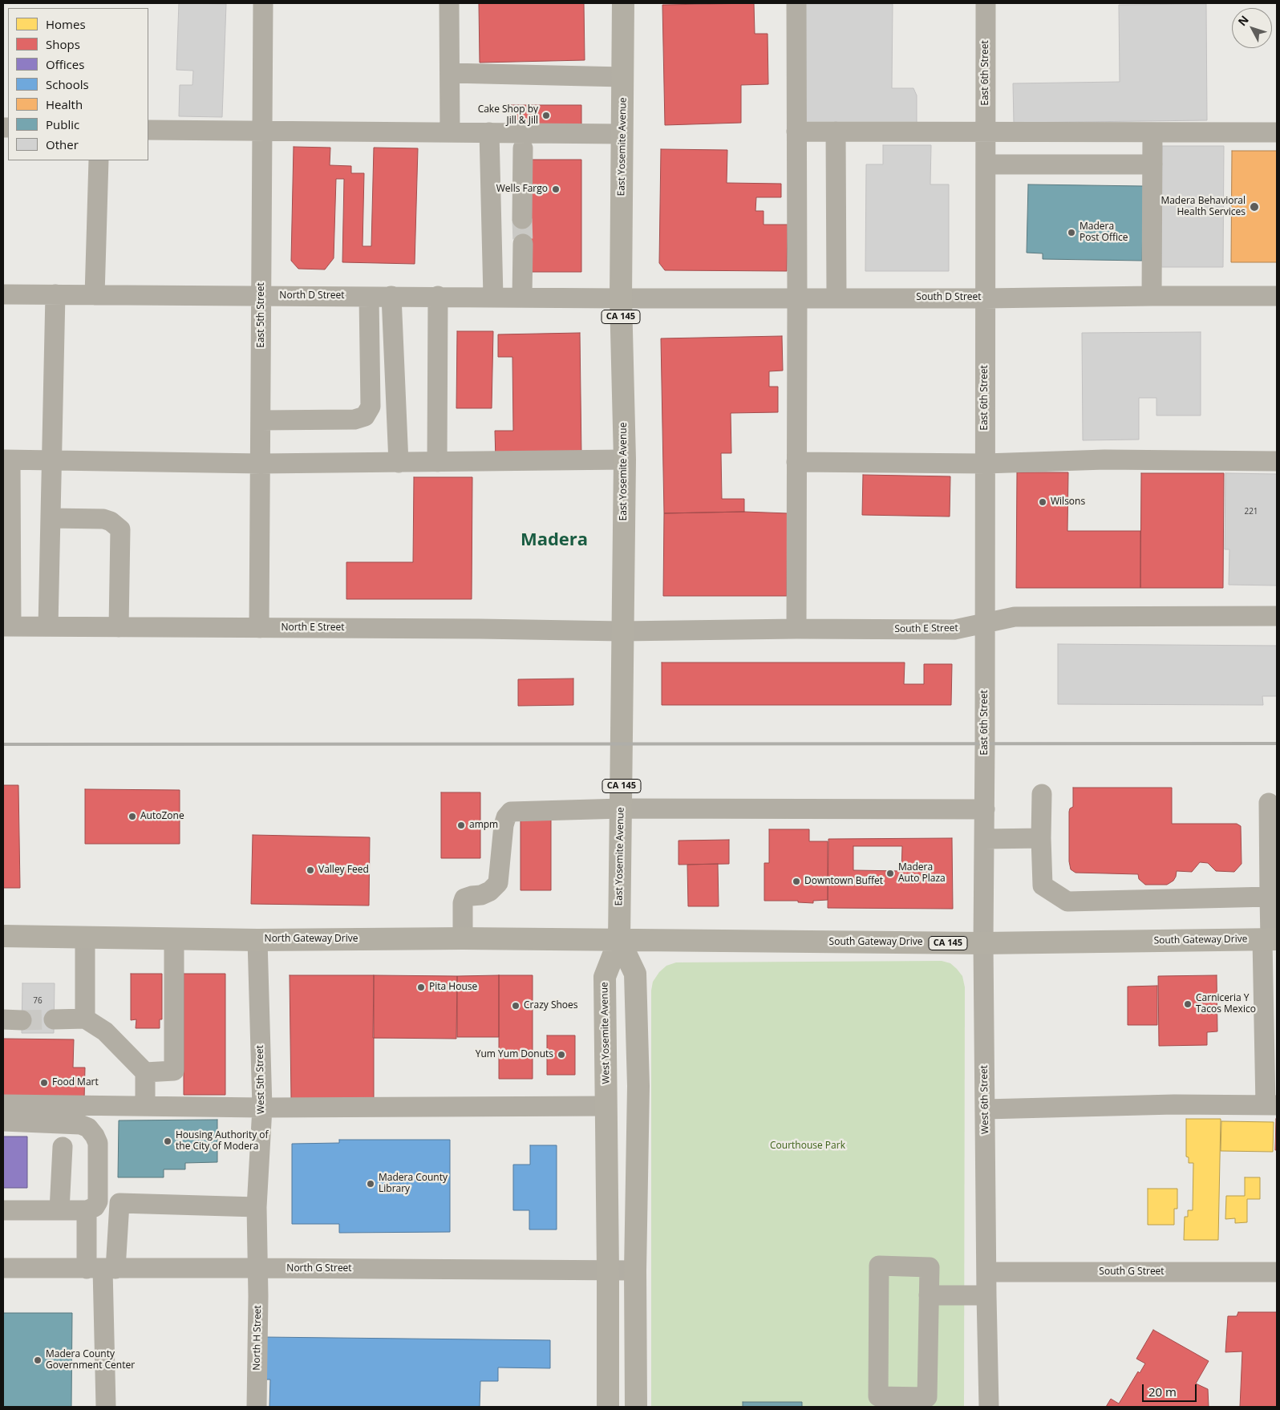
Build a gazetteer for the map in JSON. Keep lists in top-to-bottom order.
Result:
{
  "streets": {
    "main road": [
      "East Yosemite Avenue",
      "CA 145",
      "North Gateway Drive",
      "South Gateway Drive",
      "West Yosemite Avenue"
    ],
    "street": [
      "East 6th Street",
      "North D Street",
      "South D Street",
      "East 5th Street",
      "North E Street",
      "South E Street",
      "West 5th Street",
      "West 6th Street",
      "North G Street",
      "South G Street",
      "North H Street"
    ]
  },
  "crossings": [
    ["East 6th Street", "South D Street"],
    ["East 6th Street", "South E Street"],
    ["East 6th Street", "West 6th Street"],
    ["East Yosemite Avenue", "North D Street"],
    ["East Yosemite Avenue", "South D Street"],
    ["East Yosemite Avenue", "North E Street"],
    ["East Yosemite Avenue", "South E Street"],
    ["East Yosemite Avenue", "North Gateway Drive"],
    ["East Yosemite Avenue", "South Gateway Drive"],
    ["East Yosemite Avenue", "West Yosemite Avenue"],
    ["North D Street", "South D Street"],
    ["North D Street", "East 5th Street"],
    ["East 5th Street", "North E Street"],
    ["North E Street", "South E Street"],
    ["North Gateway Drive", "South Gateway Drive"],
    ["North Gateway Drive", "West Yosemite Avenue"],
    ["North Gateway Drive", "West 5th Street"],
    ["South Gateway Drive", "West Yosemite Avenue"],
    ["South Gateway Drive", "West 6th Street"],
    ["West Yosemite Avenue", "North G Street"],
    ["West 5th Street", "North G Street"],
    ["West 5th Street", "North H Street"],
    ["West 6th Street", "South G Street"],
    ["North G Street", "North H Street"]
  ],
  "districts": ["Madera"],
  "parks": ["Courthouse Park"],
  "places": [
    "Cake Shop by Jill & Jill",
    "Wells Fargo",
    "Madera Behavioral Health Services",
    "Madera Post Office",
    "Wilsons",
    "AutoZone",
    "ampm",
    "Valley Feed",
    "Madera Auto Plaza",
    "Downtown Buffet",
    "Pita House",
    "Carniceria Y Tacos Mexico",
    "Crazy Shoes",
    "Yum Yum Donuts",
    "Food Mart",
    "Housing Authority of the City of Modera",
    "Madera County Library",
    "Madera County Government Center"
  ],
  "house_numbers": ["221", "76"],
  "legend": [
    "Homes",
    "Shops",
    "Offices",
    "Schools",
    "Health",
    "Public",
    "Other"
  ],
  "scale_bar": "20 m",
  "north": "top left"
}
